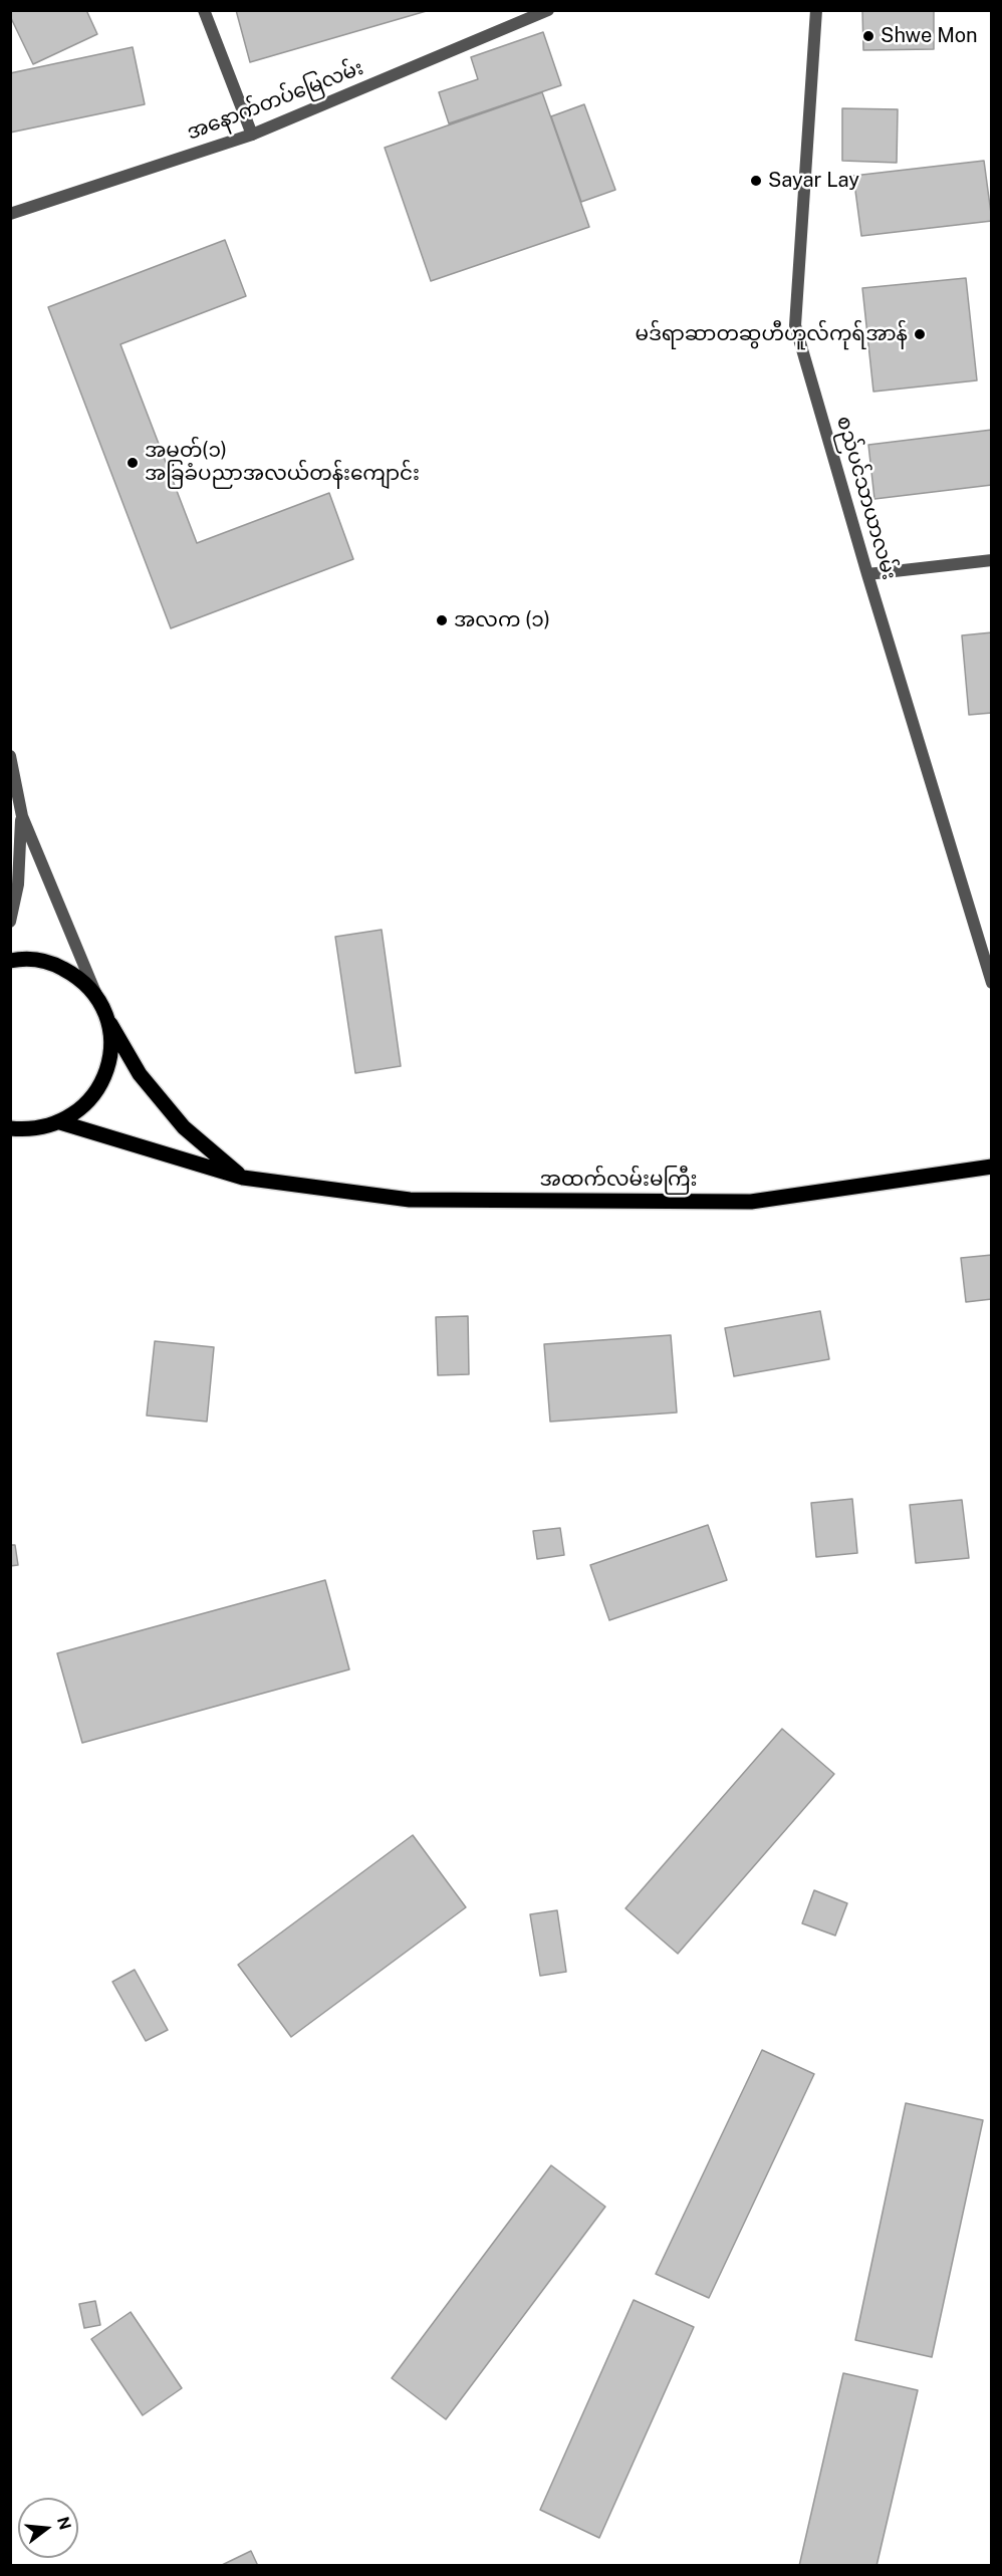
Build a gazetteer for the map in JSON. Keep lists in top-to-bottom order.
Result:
{
  "streets": {
    "main road": ["အထက်လမ်းမကြီး"],
    "street": ["အနောက်တပ်မြေလမ်း", "စည်ပင်သာယာလမ်း"]
  },
  "places": [
    "Shwe Mon",
    "Sayar Lay",
    "မဒ်ရာဆာတဆွဟီဟူလ်ကုရ်အာန်",
    "အမှတ်(၁) အခြခံပညာအလယ်တန်းကျောင်း",
    "အလက (၁)"
  ],
  "north": "right"
}
